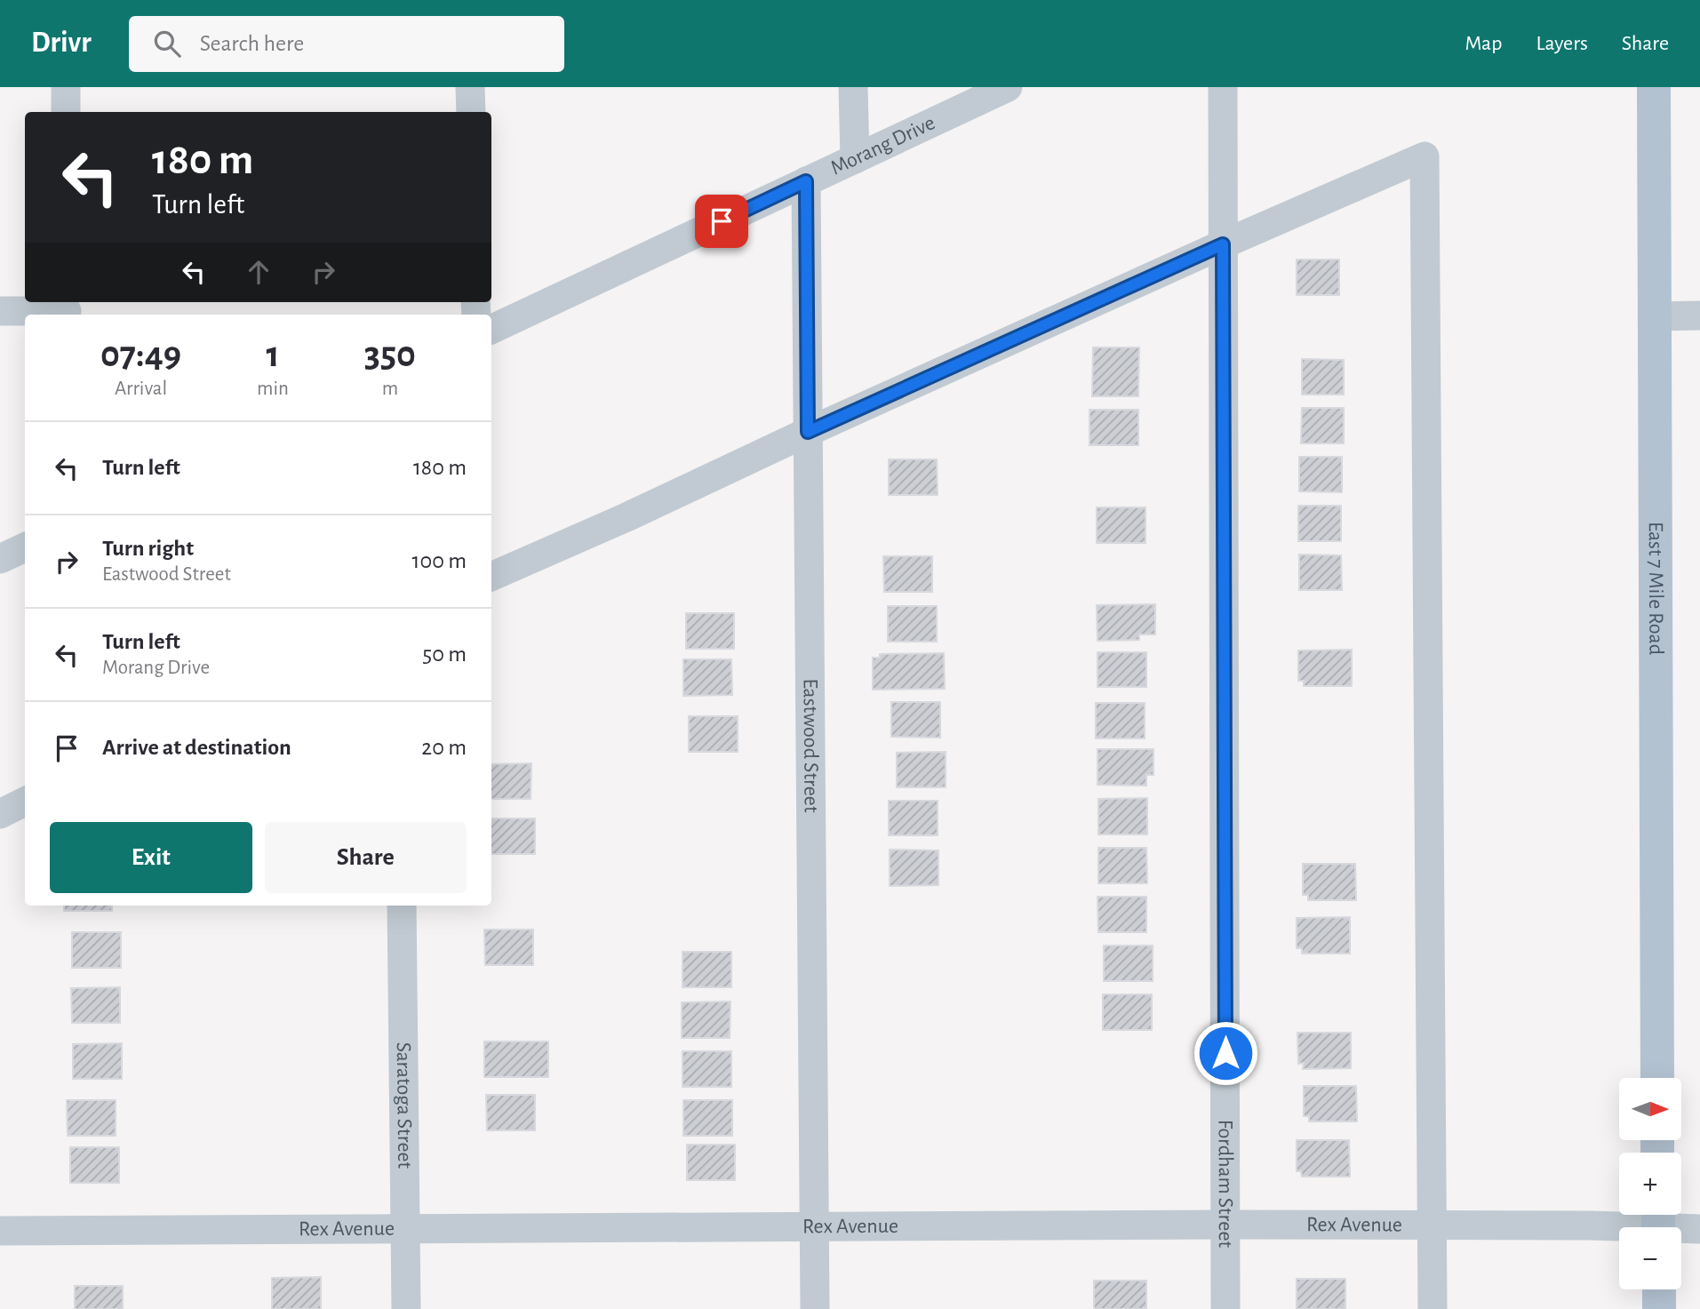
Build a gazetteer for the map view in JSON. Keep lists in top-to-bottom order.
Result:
{
  "streets": {
    "main road": ["East 7 Mile Road"],
    "street": [
      "Morang Drive",
      "Eastwood Street",
      "Saratoga Street",
      "Fordham Street",
      "Rex Avenue"
    ]
  },
  "crossings": [
    ["Morang Drive", "Eastwood Street"],
    ["Eastwood Street", "Rex Avenue"],
    ["Saratoga Street", "Rex Avenue"],
    ["Fordham Street", "Rex Avenue"]
  ],
  "north": "right",
  "page": {
    "header": "Drivr",
    "search": "Search here",
    "nav": ["Map", "Layers", "Share"],
    "turn": ["180 m", "Turn left"],
    "eta": [
      "07:49",
      "Arrival",
      "1",
      "min",
      "350",
      "m"
    ],
    "list": [
      {
        "name": "Turn left",
        "value": "180 m"
      },
      {
        "name": "Turn right",
        "note": "Eastwood Street",
        "value": "100 m"
      },
      {
        "name": "Turn left",
        "note": "Morang Drive",
        "value": "50 m"
      },
      {
        "name": "Arrive at destination",
        "value": "20 m"
      }
    ],
    "buttons": ["Exit", "Share"],
    "map_buttons": ["+", "−"]
  }
}
